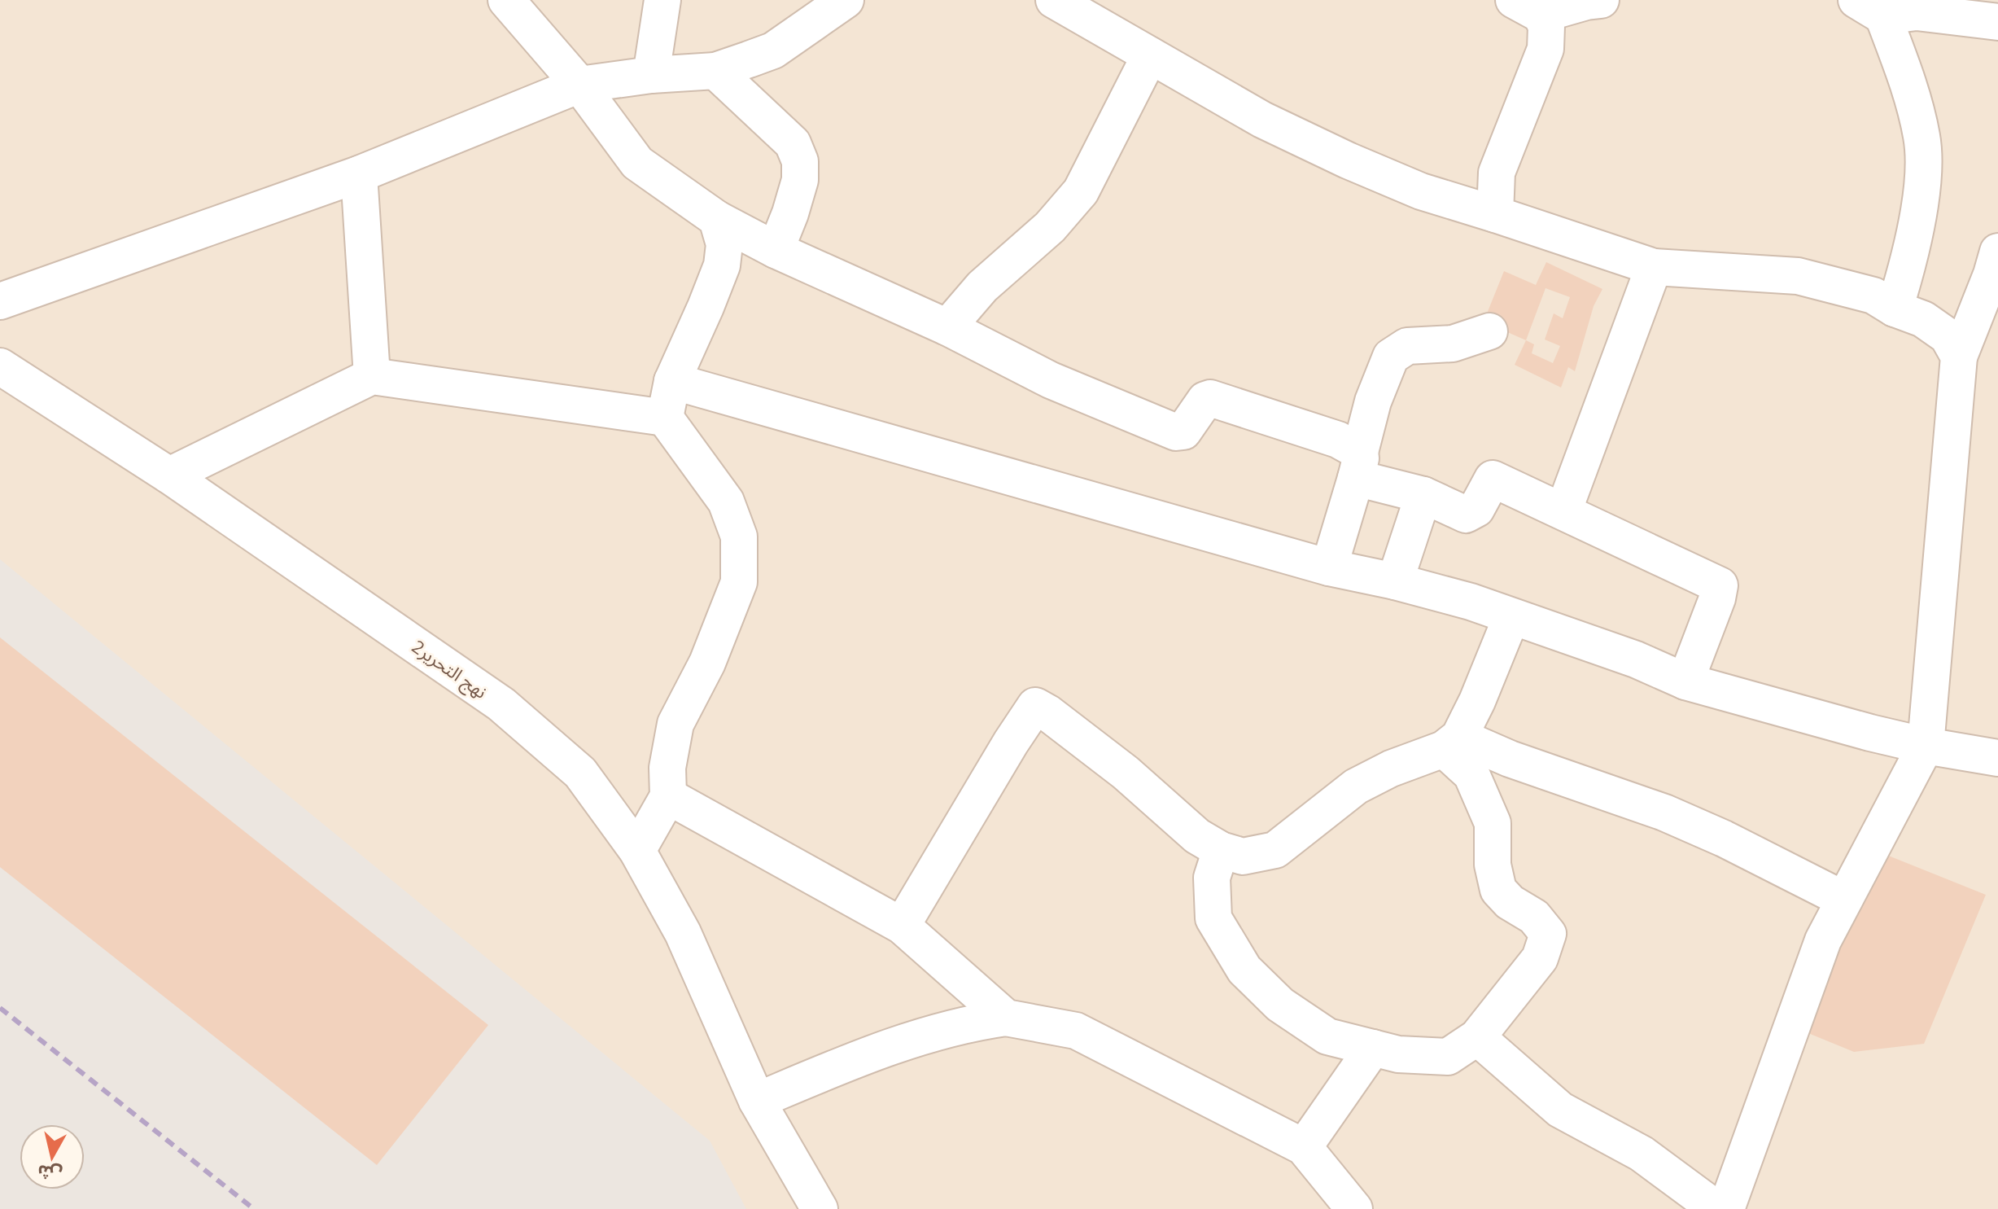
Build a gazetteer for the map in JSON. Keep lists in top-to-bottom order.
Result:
{
  "streets": {
    "street": ["نهج التحرير2"]
  },
  "north": "bottom"
}
